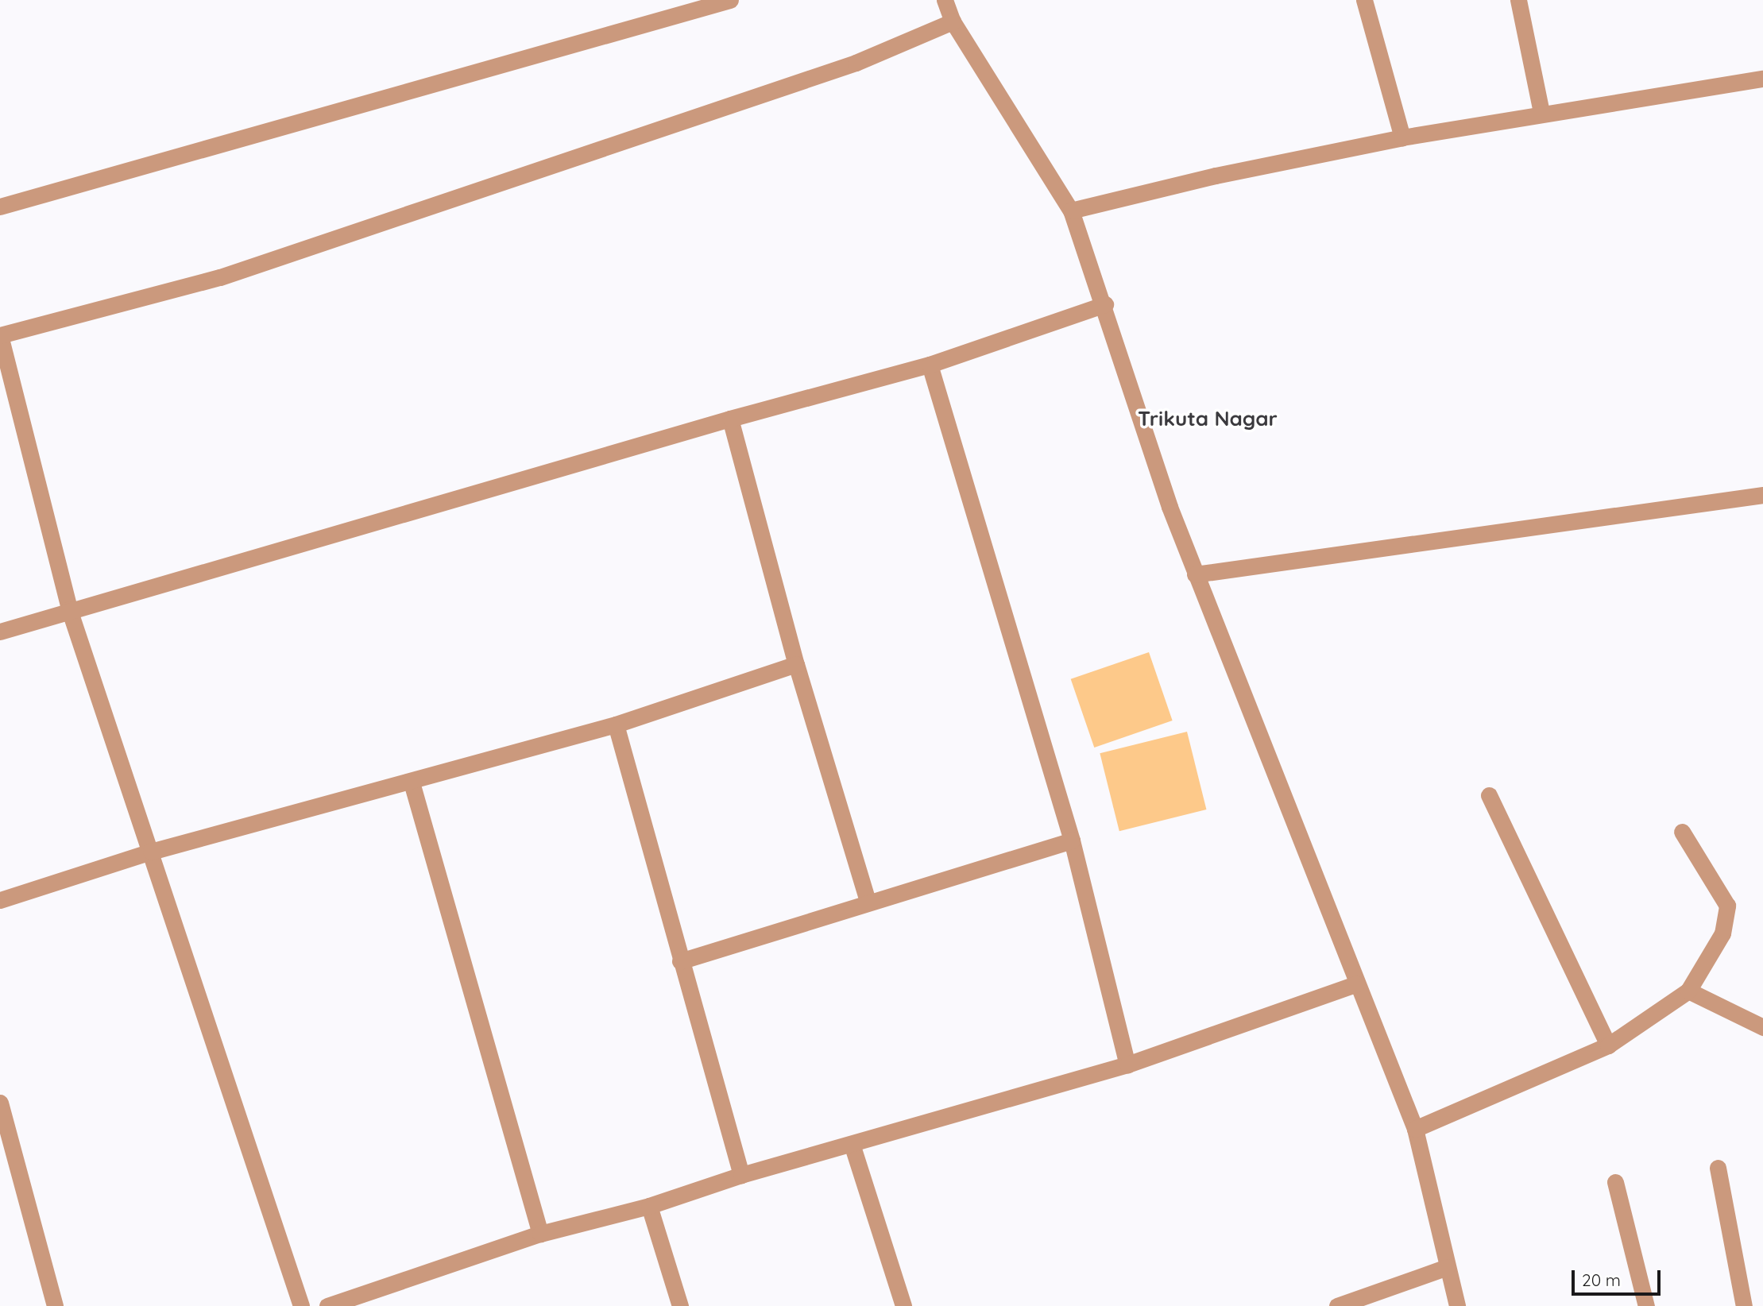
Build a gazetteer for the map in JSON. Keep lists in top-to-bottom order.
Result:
{
  "districts": ["Trikuta Nagar"],
  "scale_bar": "20 m"
}
